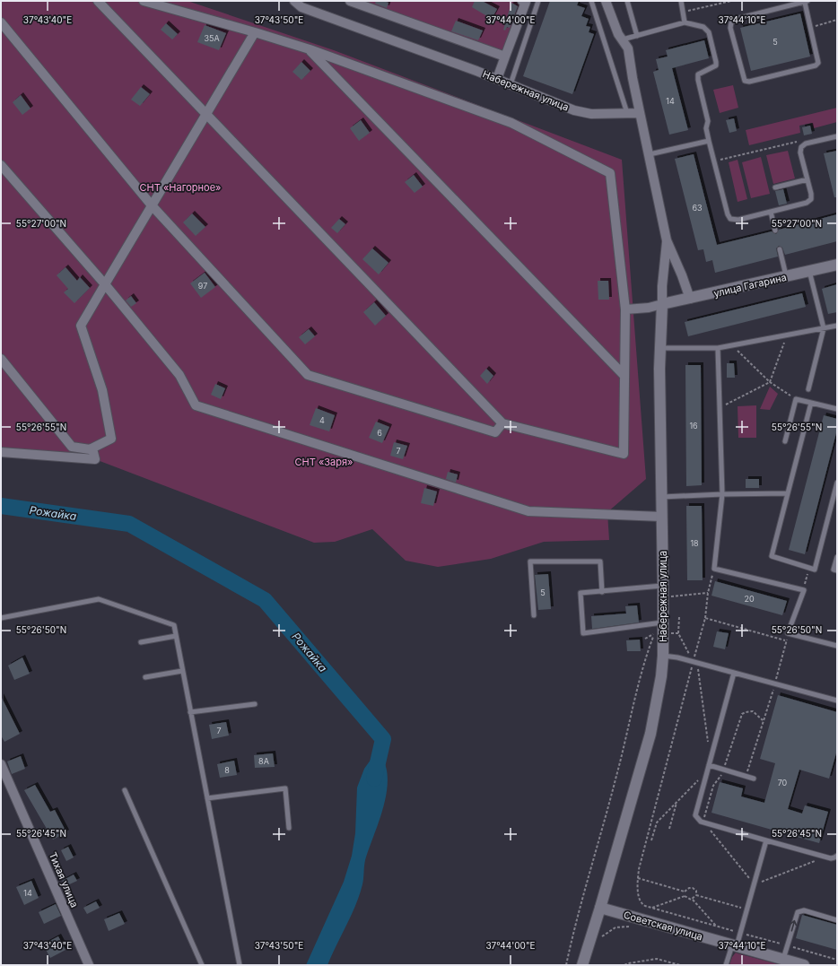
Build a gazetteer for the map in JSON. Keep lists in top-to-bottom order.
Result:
{
  "streets": {
    "street": [
      "Набережная улица",
      "улица Гагарина",
      "Тихая улица",
      "Советская улица"
    ]
  },
  "crossings": [
    ["Набережная улица", "улица Гагарина"],
    ["Набережная улица", "Советская улица"]
  ],
  "water": ["Рожайка"],
  "parks": ["СНТ «Нагорное»", "СНТ «Заря»"],
  "house_numbers": [
    "35А",
    "5",
    "14",
    "63",
    "97",
    "4",
    "16",
    "6",
    "7",
    "18",
    "5",
    "20",
    "7",
    "8А",
    "8",
    "70",
    "14"
  ],
  "coordinates": [
    "37°43'40\"E",
    "37°43'50\"E",
    "37°44'00\"E",
    "37°44'10\"E",
    "55°27'00\"N",
    "55°26'55\"N",
    "55°26'50\"N",
    "55°26'45\"N"
  ]
}
